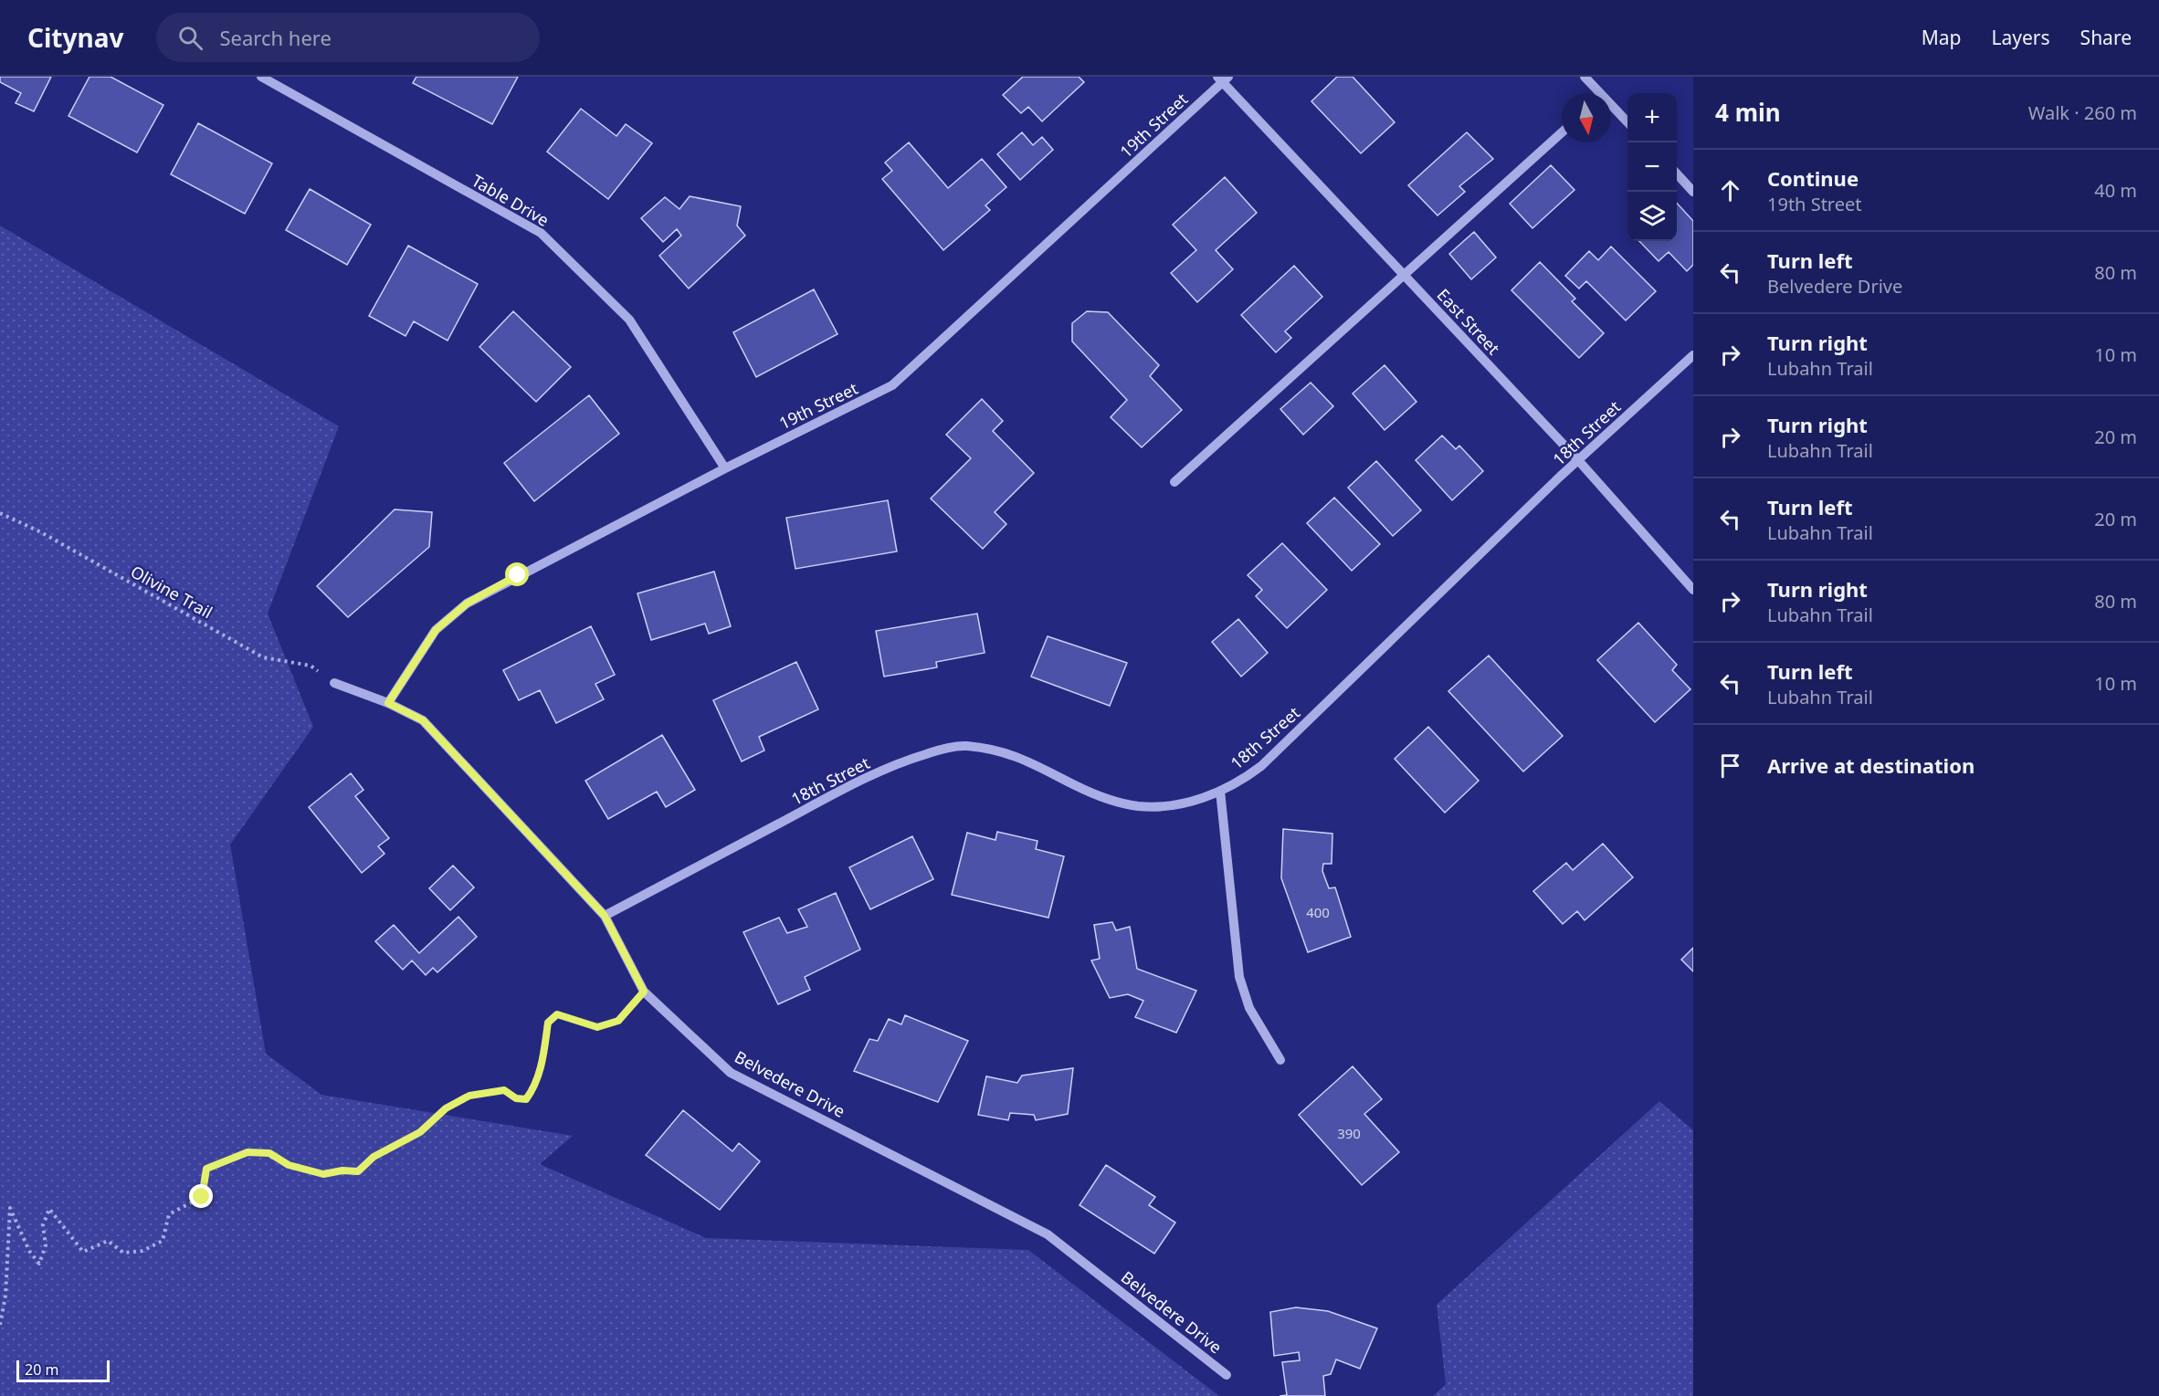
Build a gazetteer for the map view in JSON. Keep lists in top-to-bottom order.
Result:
{
  "streets": {
    "street": [
      "19th Street",
      "Table Drive",
      "East Street",
      "18th Street",
      "Belvedere Drive"
    ],
    "path": ["Olivine Trail"]
  },
  "crossings": [
    ["19th Street", "Table Drive"],
    ["19th Street", "East Street"],
    ["19th Street", "Belvedere Drive"],
    ["East Street", "18th Street"],
    ["18th Street", "Belvedere Drive"],
    ["Olivine Trail", "Belvedere Drive"]
  ],
  "house_numbers": ["400", "390"],
  "scale_bar": "20 m",
  "north": "bottom",
  "page": {
    "header": "Citynav",
    "search": "Search here",
    "nav": ["Map", "Layers", "Share"],
    "heading": ["4 min", "Walk · 260 m"],
    "map_buttons": ["+", "−"],
    "list": [
      ["Continue", "19th Street", "40 m"],
      ["Turn left", "Belvedere Drive", "80 m"],
      ["Turn right", "Lubahn Trail", "10 m"],
      ["Turn right", "Lubahn Trail", "20 m"],
      ["Turn left", "Lubahn Trail", "20 m"],
      ["Turn right", "Lubahn Trail", "80 m"],
      ["Turn left", "Lubahn Trail", "10 m"],
      "Arrive at destination"
    ],
    "scale": "20 m"
  }
}
